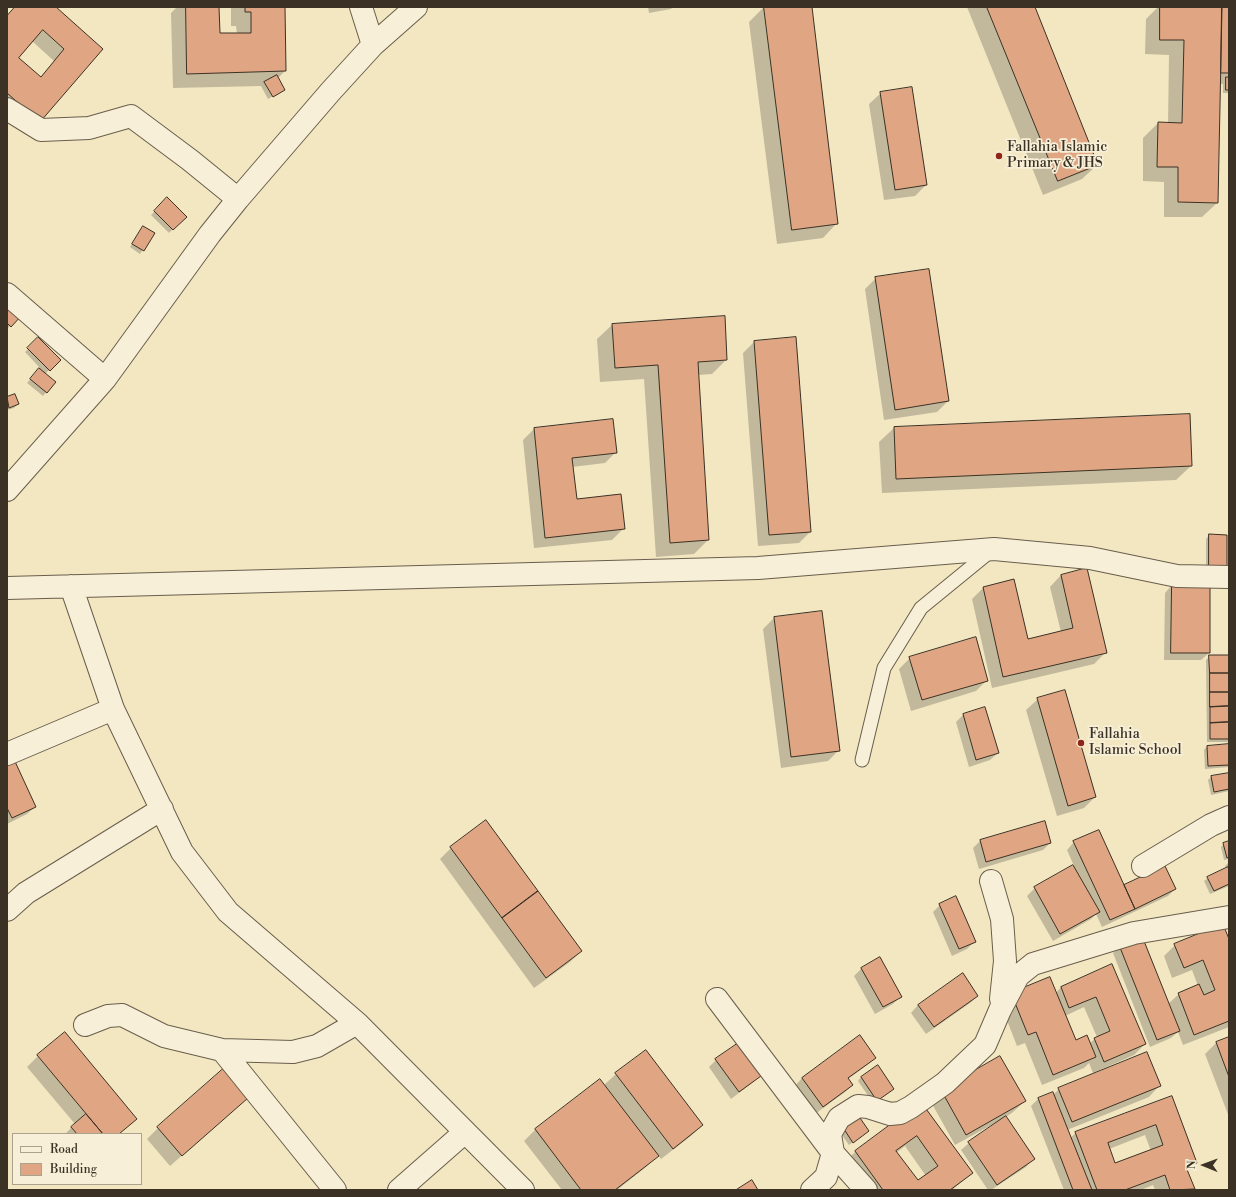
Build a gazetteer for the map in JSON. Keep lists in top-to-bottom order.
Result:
{
  "places": ["Fallahia Islamic Primary & JHS", "Fallahia Islamic School"],
  "legend": ["Road", "Building"],
  "north": "left"
}
